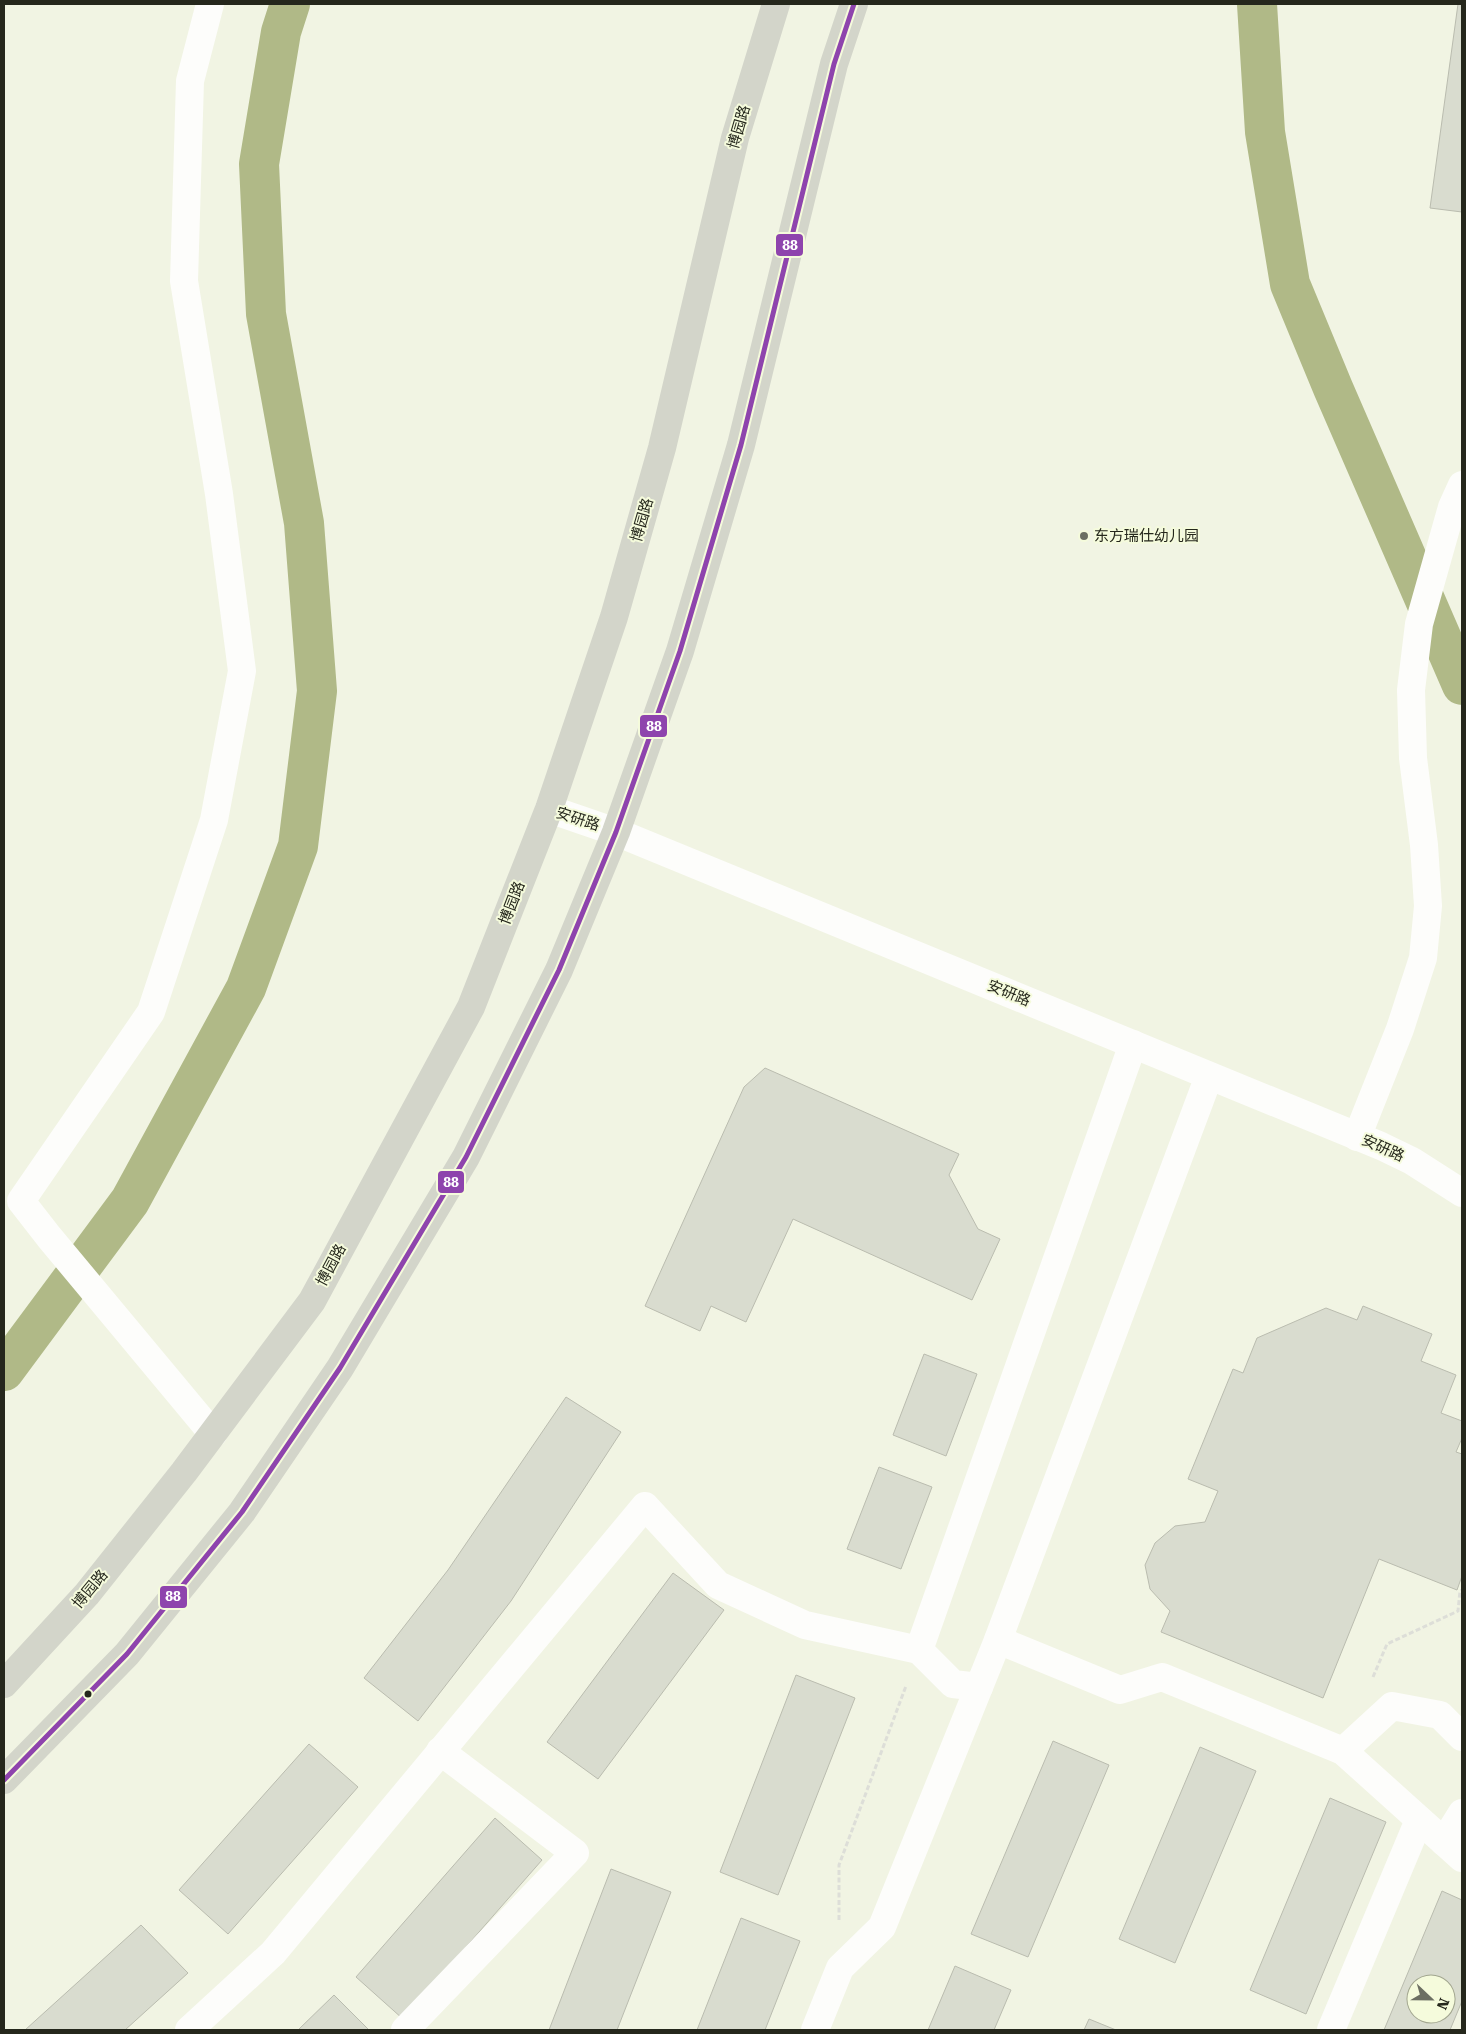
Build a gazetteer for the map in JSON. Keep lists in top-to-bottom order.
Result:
{
  "streets": {
    "main road": ["博园路"],
    "street": ["安研路"]
  },
  "crossings": [
    ["博园路", "安研路"]
  ],
  "places": ["东方瑞仕幼儿园"],
  "lines": ["transit line 88"],
  "north": "right"
}
